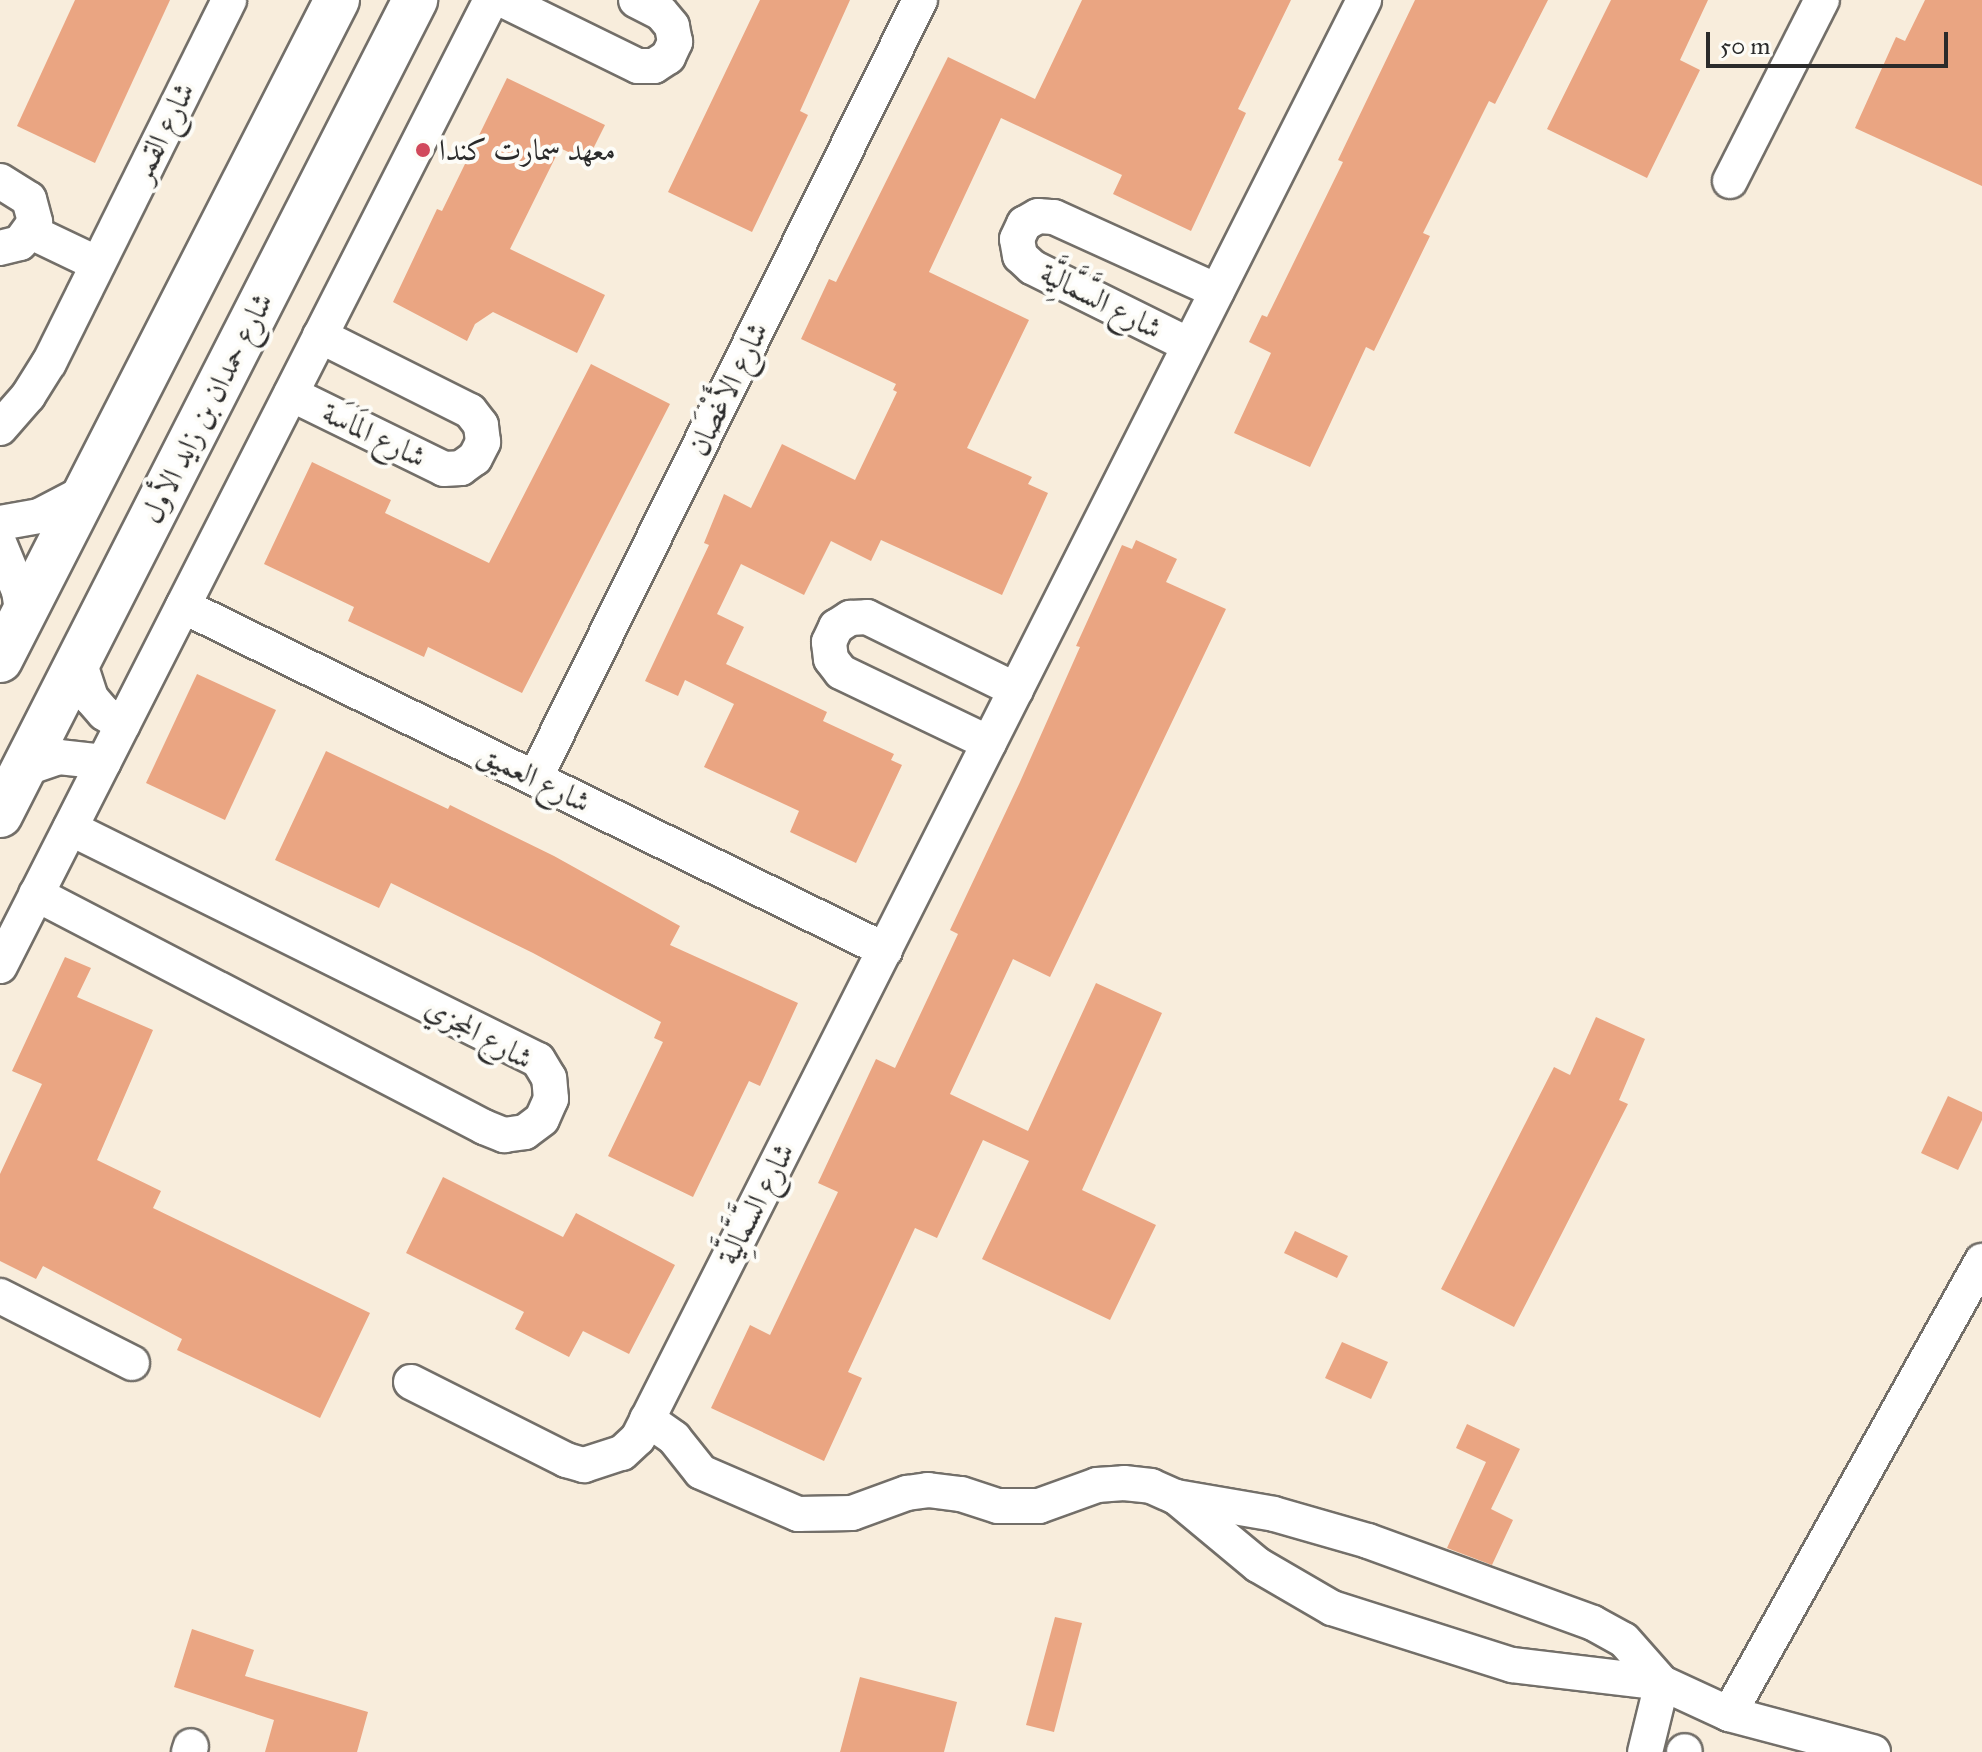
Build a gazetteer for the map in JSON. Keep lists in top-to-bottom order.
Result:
{
  "streets": {
    "main road": ["شارع حمدان بن زايد الأول"],
    "street": [
      "شارع القمر",
      "شارع السَّمَّالِيَّة",
      "شارع الأَغْصَان",
      "شارع المَاسَة",
      "شارع العميق",
      "شارع المجزي"
    ]
  },
  "crossings": [
    ["شارع السَّمَّالِيَّة", "شارع العميق"],
    ["شارع الأَغْصَان", "شارع العميق"],
    ["شارع المَاسَة", "شارع العميق"],
    ["شارع المَاسَة", "شارع المجزي"]
  ],
  "places": ["معهد سمارت كندا"],
  "scale_bar": "50 m"
}
